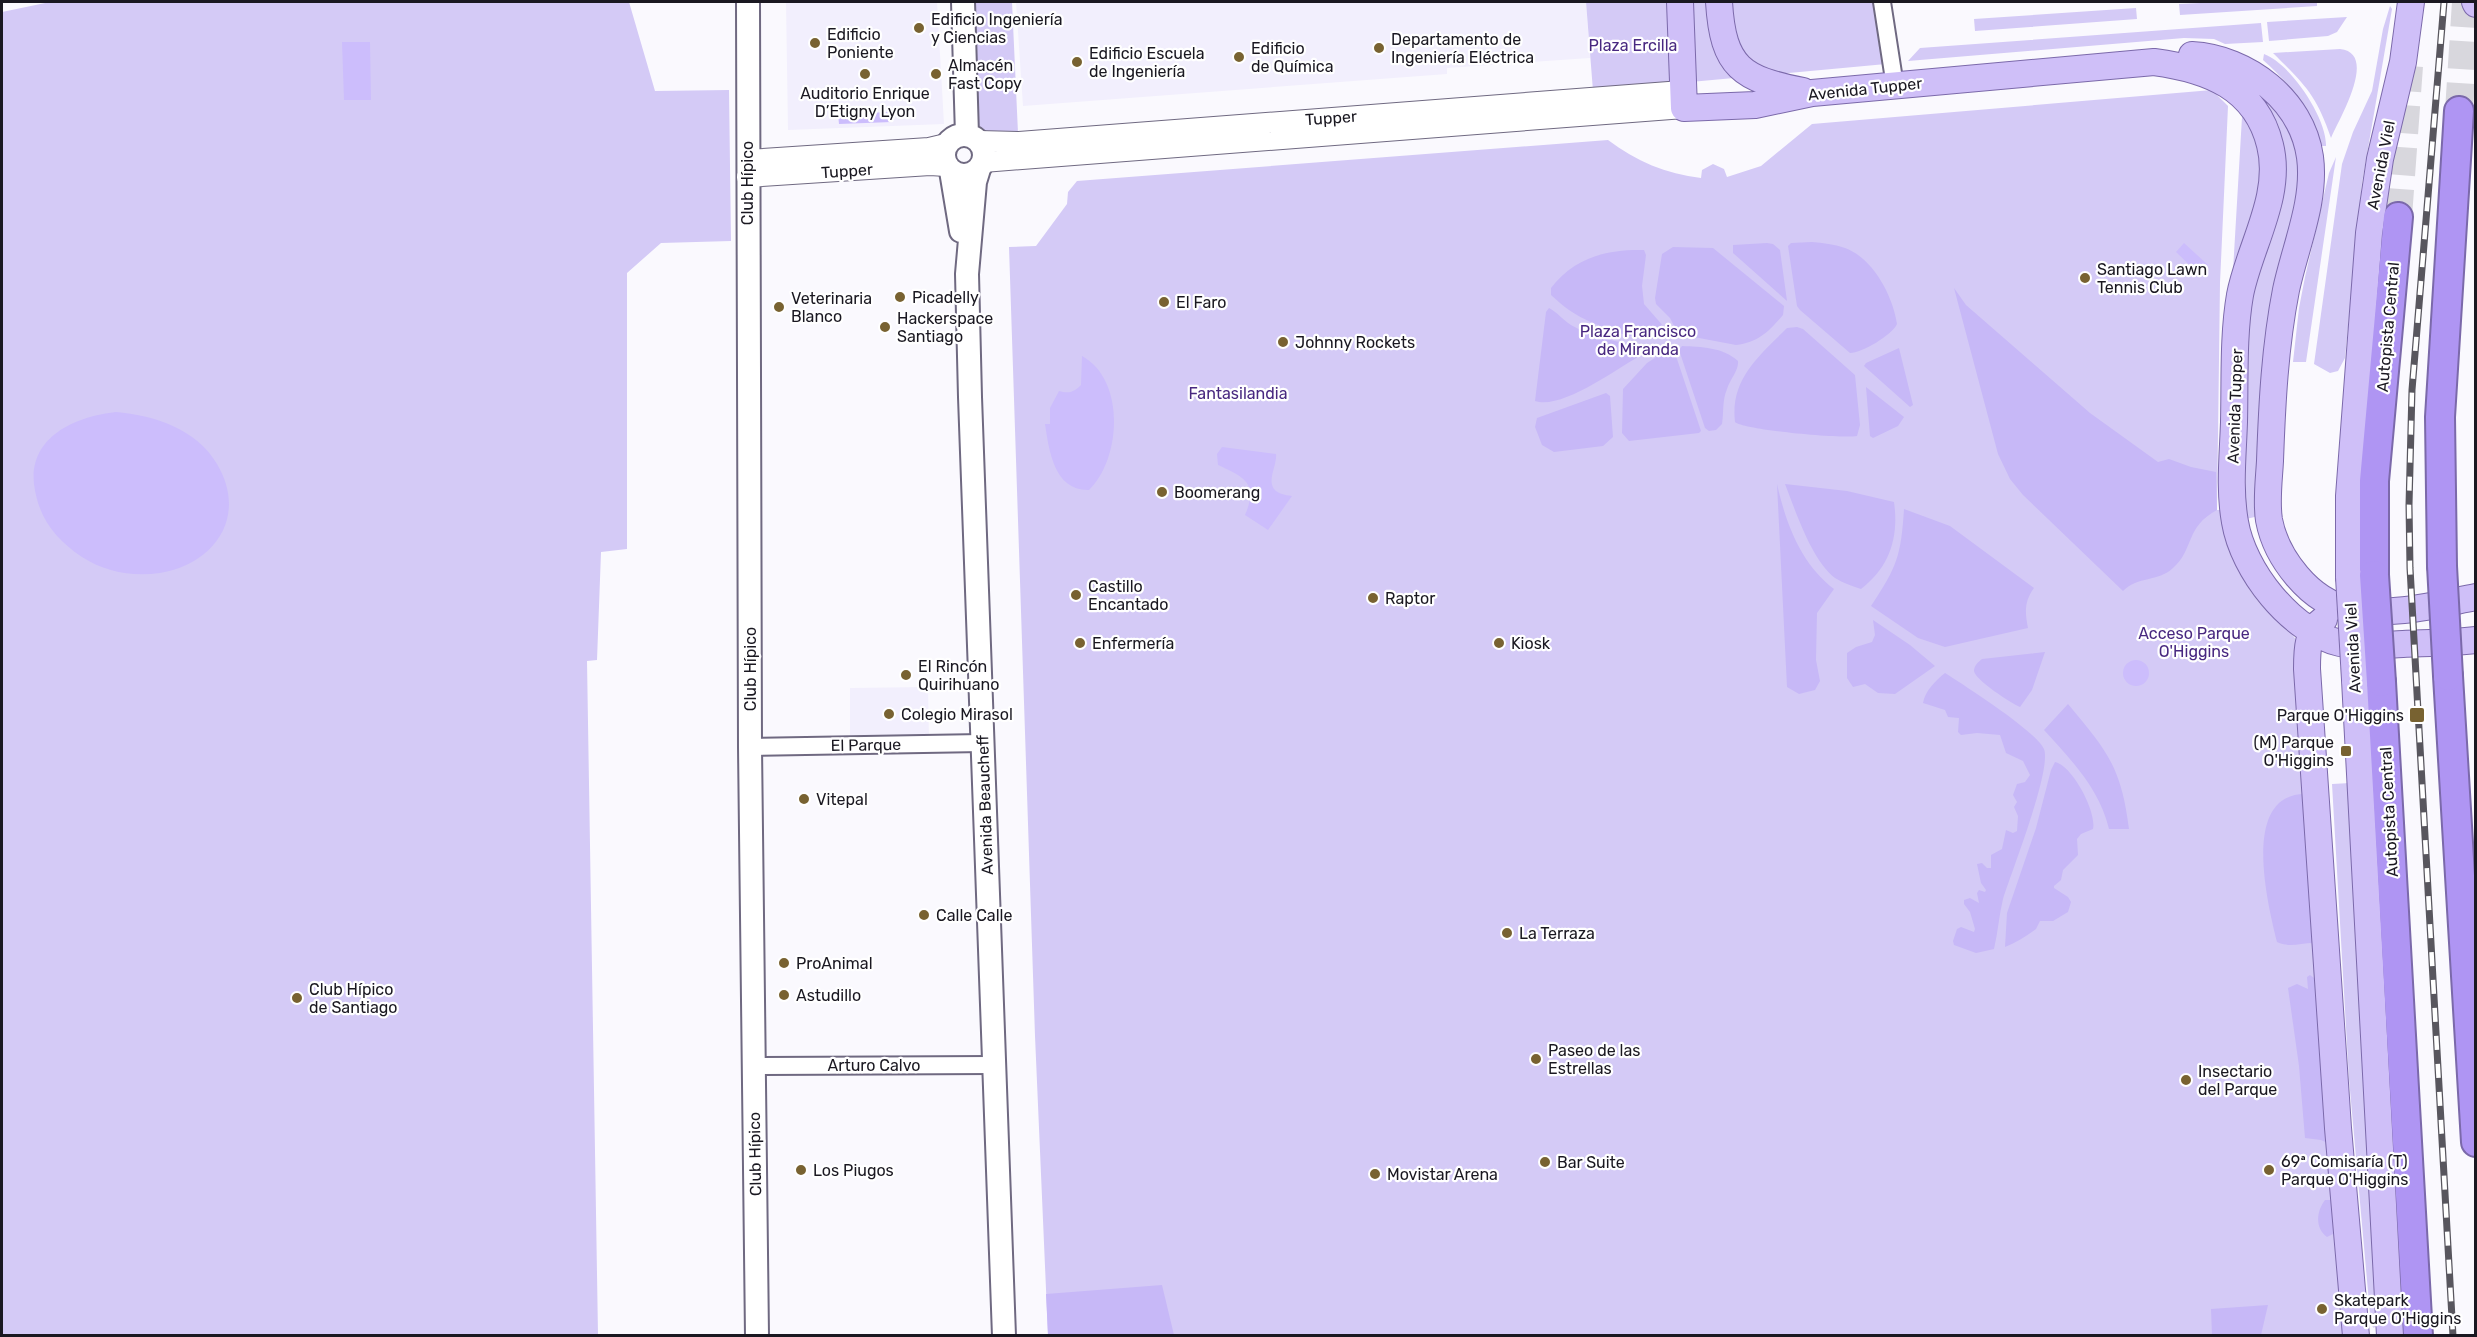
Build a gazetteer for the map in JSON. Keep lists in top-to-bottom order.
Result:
{
  "streets": {
    "highway": ["Autopista Central"],
    "main road": [
      "Avenida Tupper",
      "Avenida Viel",
      "Club Hípico",
      "Avenida Beaucheff"
    ],
    "street": ["Tupper", "El Parque", "Arturo Calvo"]
  },
  "crossings": [
    ["Avenida Tupper", "Tupper"],
    ["Tupper", "Club Hípico"],
    ["Tupper", "Avenida Beaucheff"],
    ["Avenida Viel", "Autopista Central"],
    ["Club Hípico", "El Parque"],
    ["Club Hípico", "Arturo Calvo"],
    ["El Parque", "Avenida Beaucheff"],
    ["Avenida Beaucheff", "Arturo Calvo"]
  ],
  "parks": [
    "Plaza Ercilla",
    "Plaza Francisco de Miranda",
    "Fantasilandia",
    "Acceso Parque O'Higgins"
  ],
  "places": {
    "other": [
      "Edificio Ingeniería y Ciencias",
      "Edificio Poniente",
      "Departamento de Ingeniería Eléctrica",
      "Edificio de Química",
      "Edificio Escuela de Ingeniería",
      "Auditorio Enrique D’Etigny Lyon",
      "Almacén Fast Copy",
      "Santiago Lawn Tennis Club",
      "Picadelly",
      "El Faro",
      "Veterinaria Blanco",
      "Hackerspace Santiago",
      "Johnny Rockets",
      "Boomerang",
      "Castillo Encantado",
      "Raptor",
      "Enfermería",
      "Kiosk",
      "El Rincón Quirihuano",
      "Colegio Mirasol",
      "Vitepal",
      "Calle Calle",
      "La Terraza",
      "ProAnimal",
      "Astudillo",
      "Club Hípico de Santiago",
      "Paseo de las Estrellas",
      "Insectario del Parque",
      "Bar Suite",
      "Los Piugos",
      "69ª Comisaría (T) Parque O'Higgins",
      "Movistar Arena",
      "Skatepark Parque O'Higgins"
    ],
    "transit": ["Parque O'Higgins", "(M) Parque O'Higgins"]
  }
}
